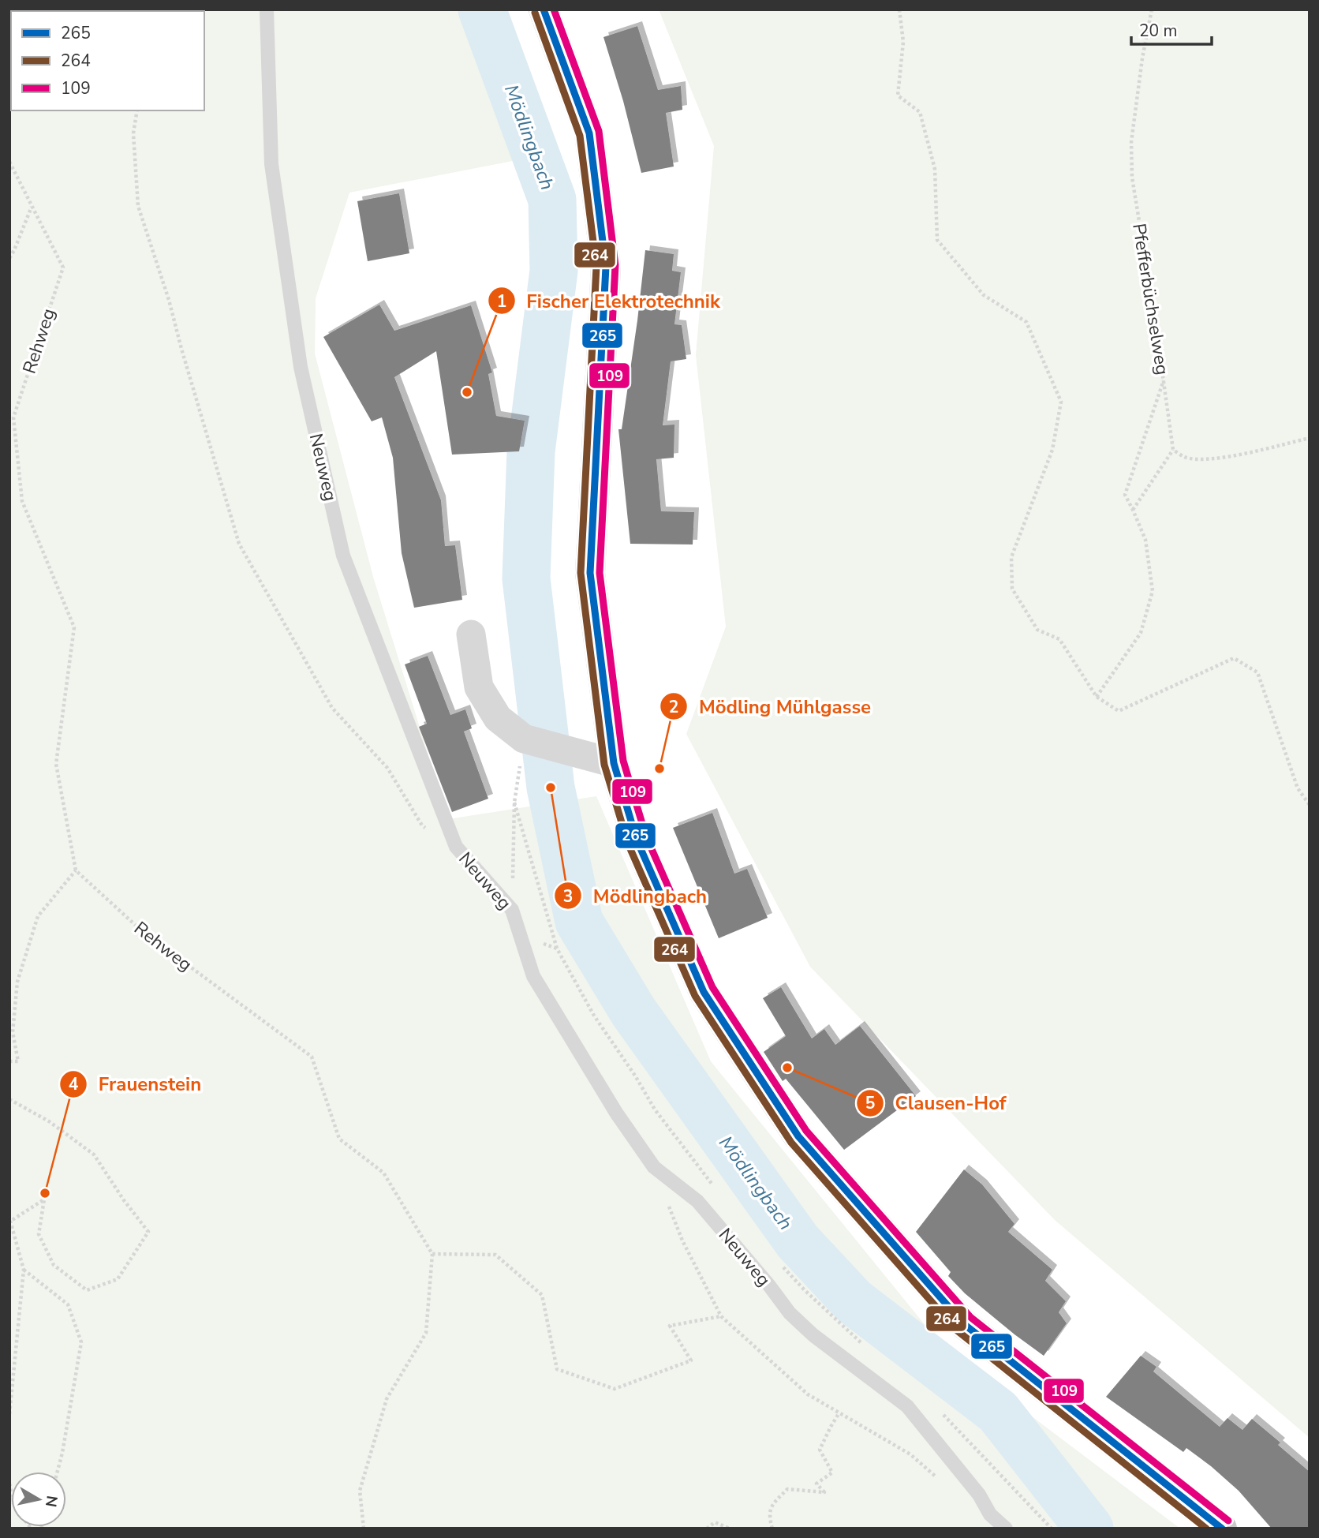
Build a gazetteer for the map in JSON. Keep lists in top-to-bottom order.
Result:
{
  "streets": {
    "lane": ["Neuweg"],
    "path": ["Pfefferbüchselweg", "Rehweg"]
  },
  "water": ["Mödlingbach"],
  "places": [
    "Fischer Elektrotechnik",
    "Mödling Mühlgasse",
    "Mödlingbach",
    "Clausen-Hof",
    "Frauenstein"
  ],
  "lines": ["transit line 265", "transit line 109", "transit line 264"],
  "legend": ["265", "264", "109"],
  "scale_bar": "20 m",
  "north": "right"
}
